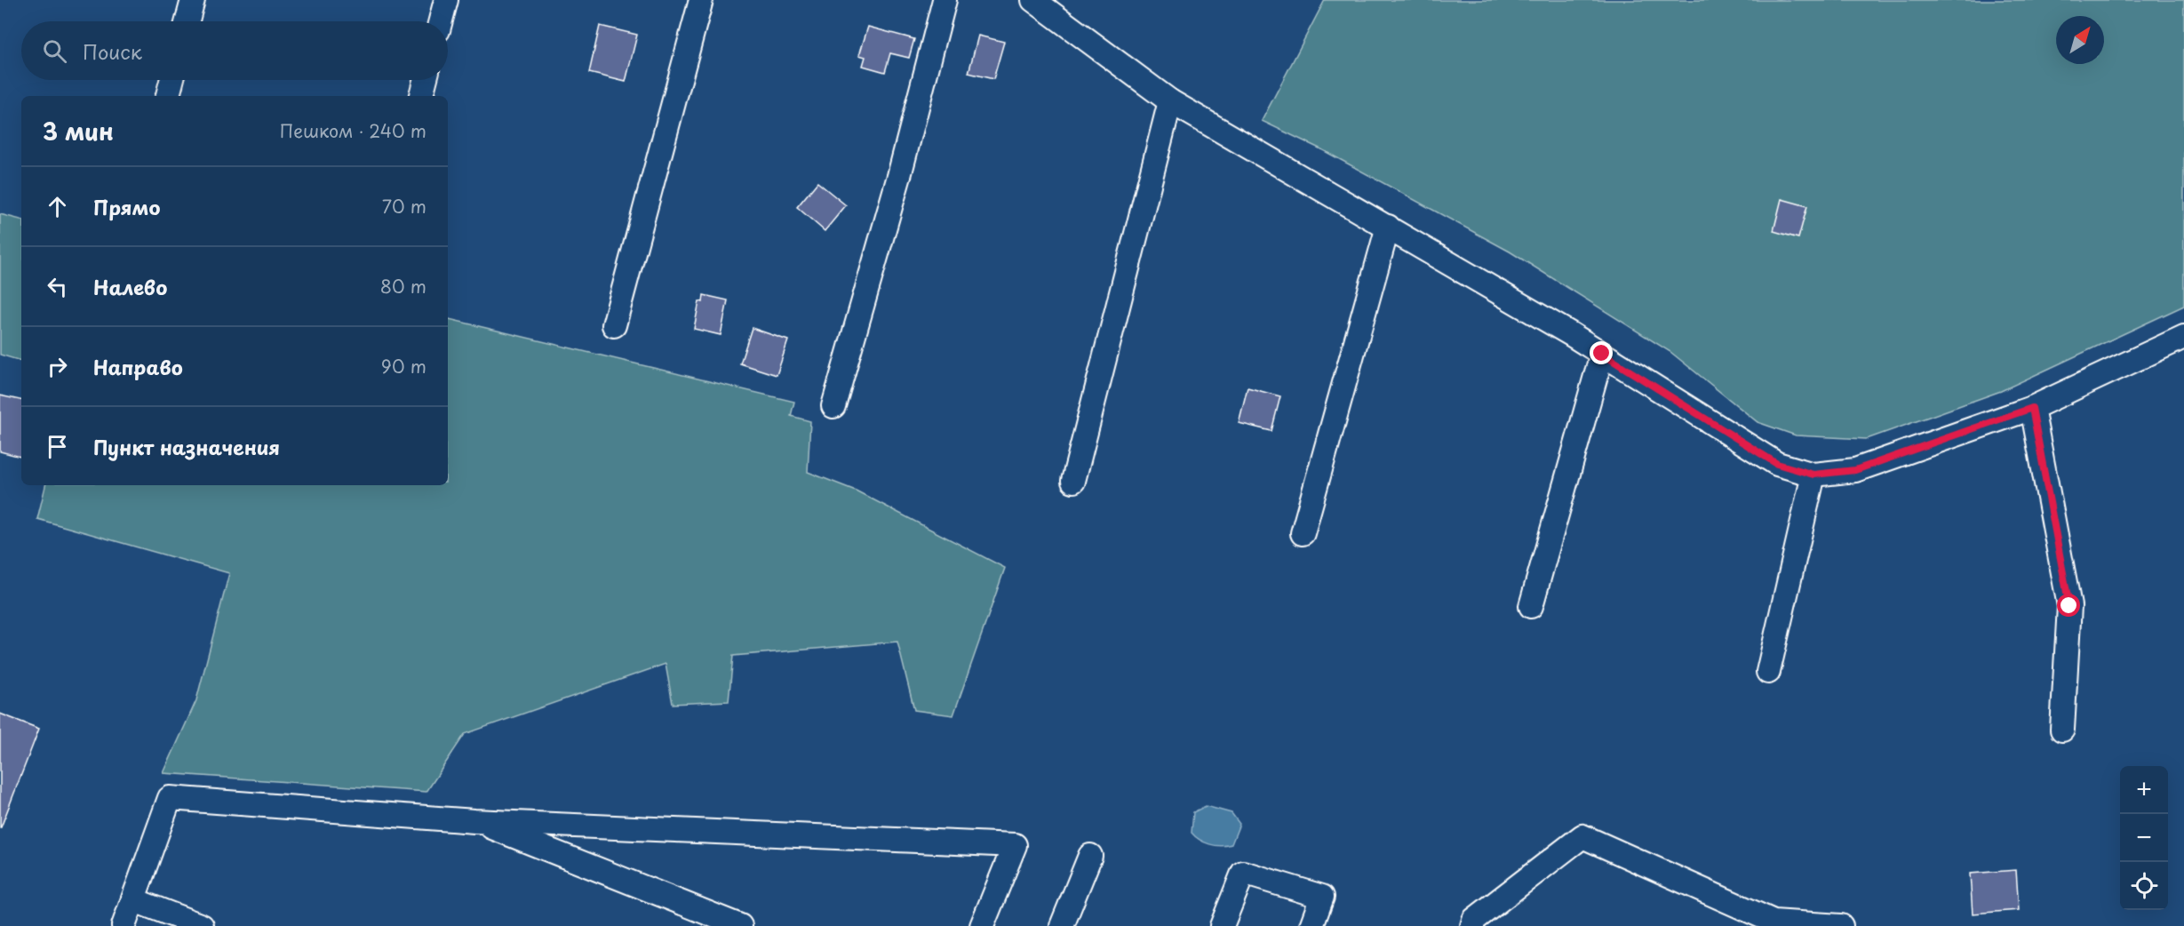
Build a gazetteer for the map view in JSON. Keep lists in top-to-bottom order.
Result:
{
  "north": "top right",
  "page": {
    "search": "Поиск",
    "heading": ["3 мин", "Пешком · 240 m"],
    "list": [
      ["Прямо", "70 m"],
      ["Налево", "80 m"],
      ["Направо", "90 m"],
      "Пункт назначения"
    ],
    "map_buttons": ["+", "−"]
  }
}
